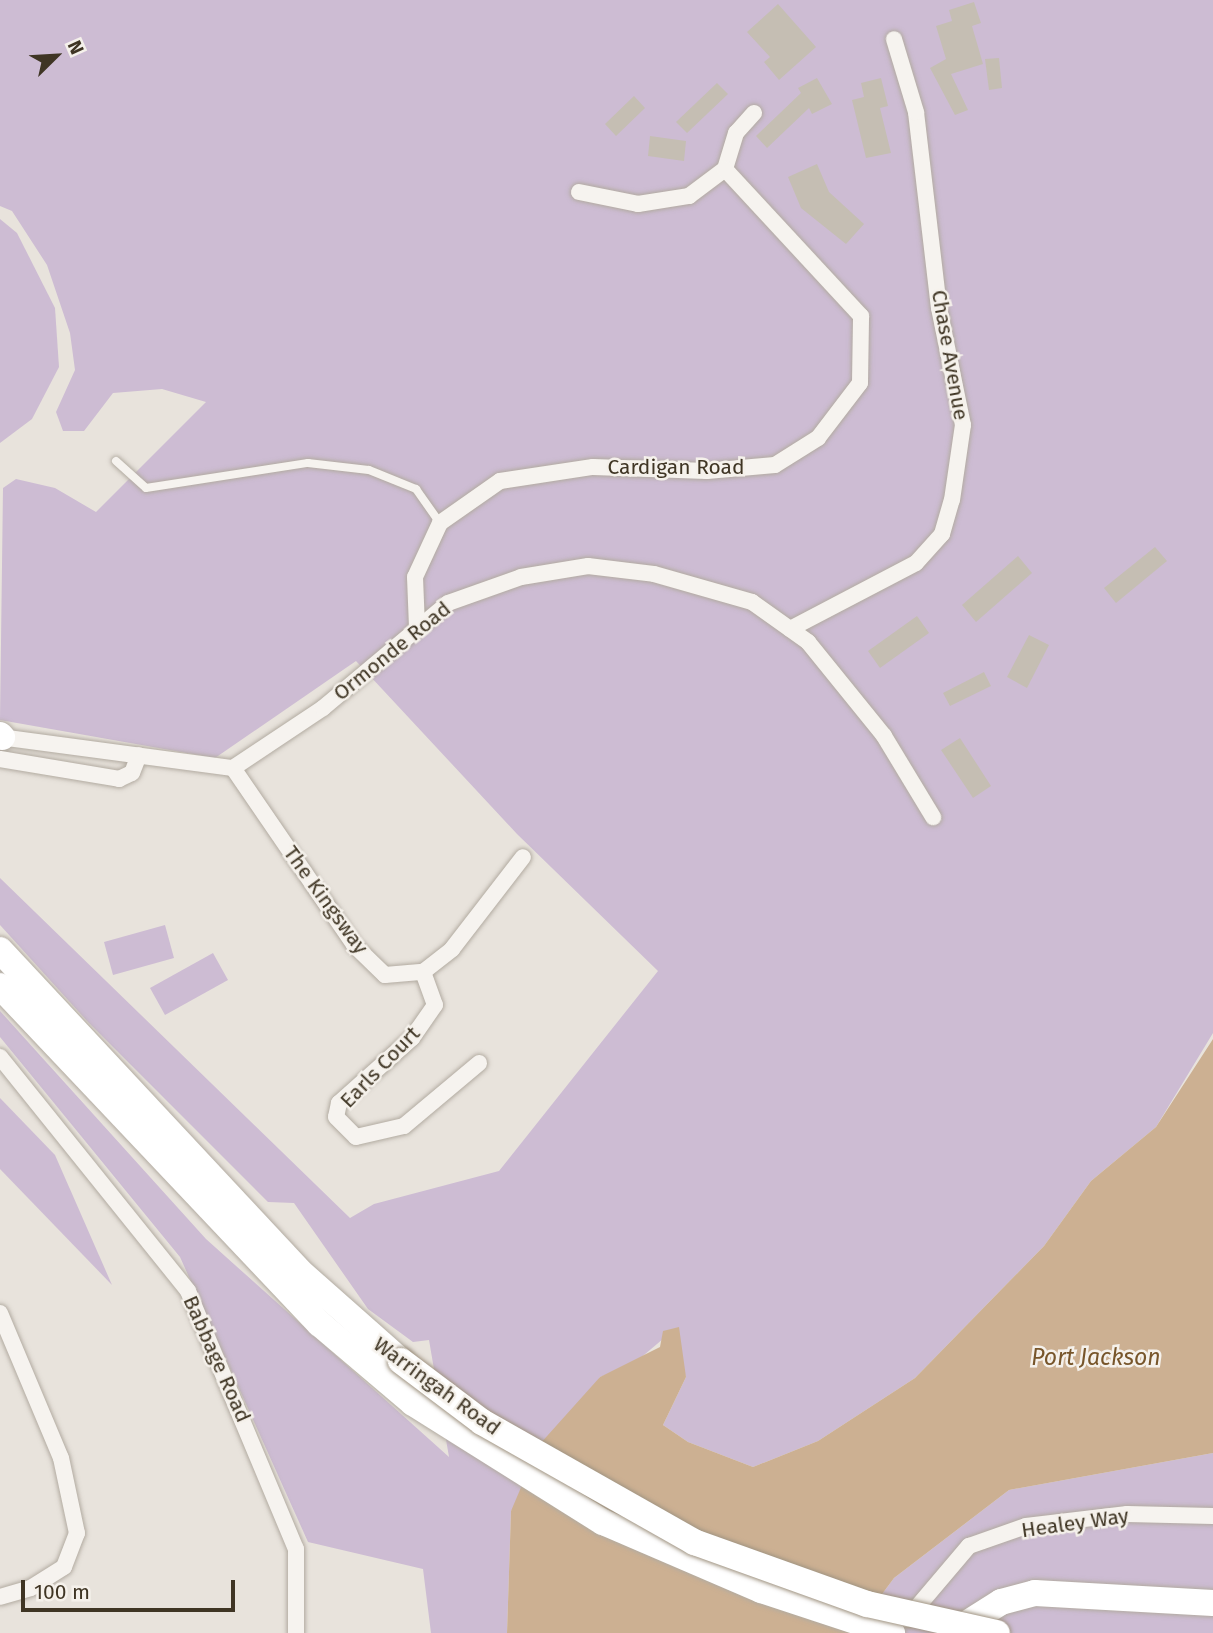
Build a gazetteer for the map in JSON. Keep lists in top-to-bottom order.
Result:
{
  "streets": {
    "highway": ["Warringah Road"],
    "street": [
      "Chase Avenue",
      "Cardigan Road",
      "Ormonde Road",
      "The Kingsway",
      "Earls Court",
      "Babbage Road",
      "Healey Way"
    ]
  },
  "crossings": [
    ["Chase Avenue", "Ormonde Road"],
    ["Ormonde Road", "The Kingsway"],
    ["The Kingsway", "Earls Court"],
    ["Warringah Road", "Healey Way"]
  ],
  "water": ["Port Jackson"],
  "scale_bar": "100 m",
  "north": "top right"
}
